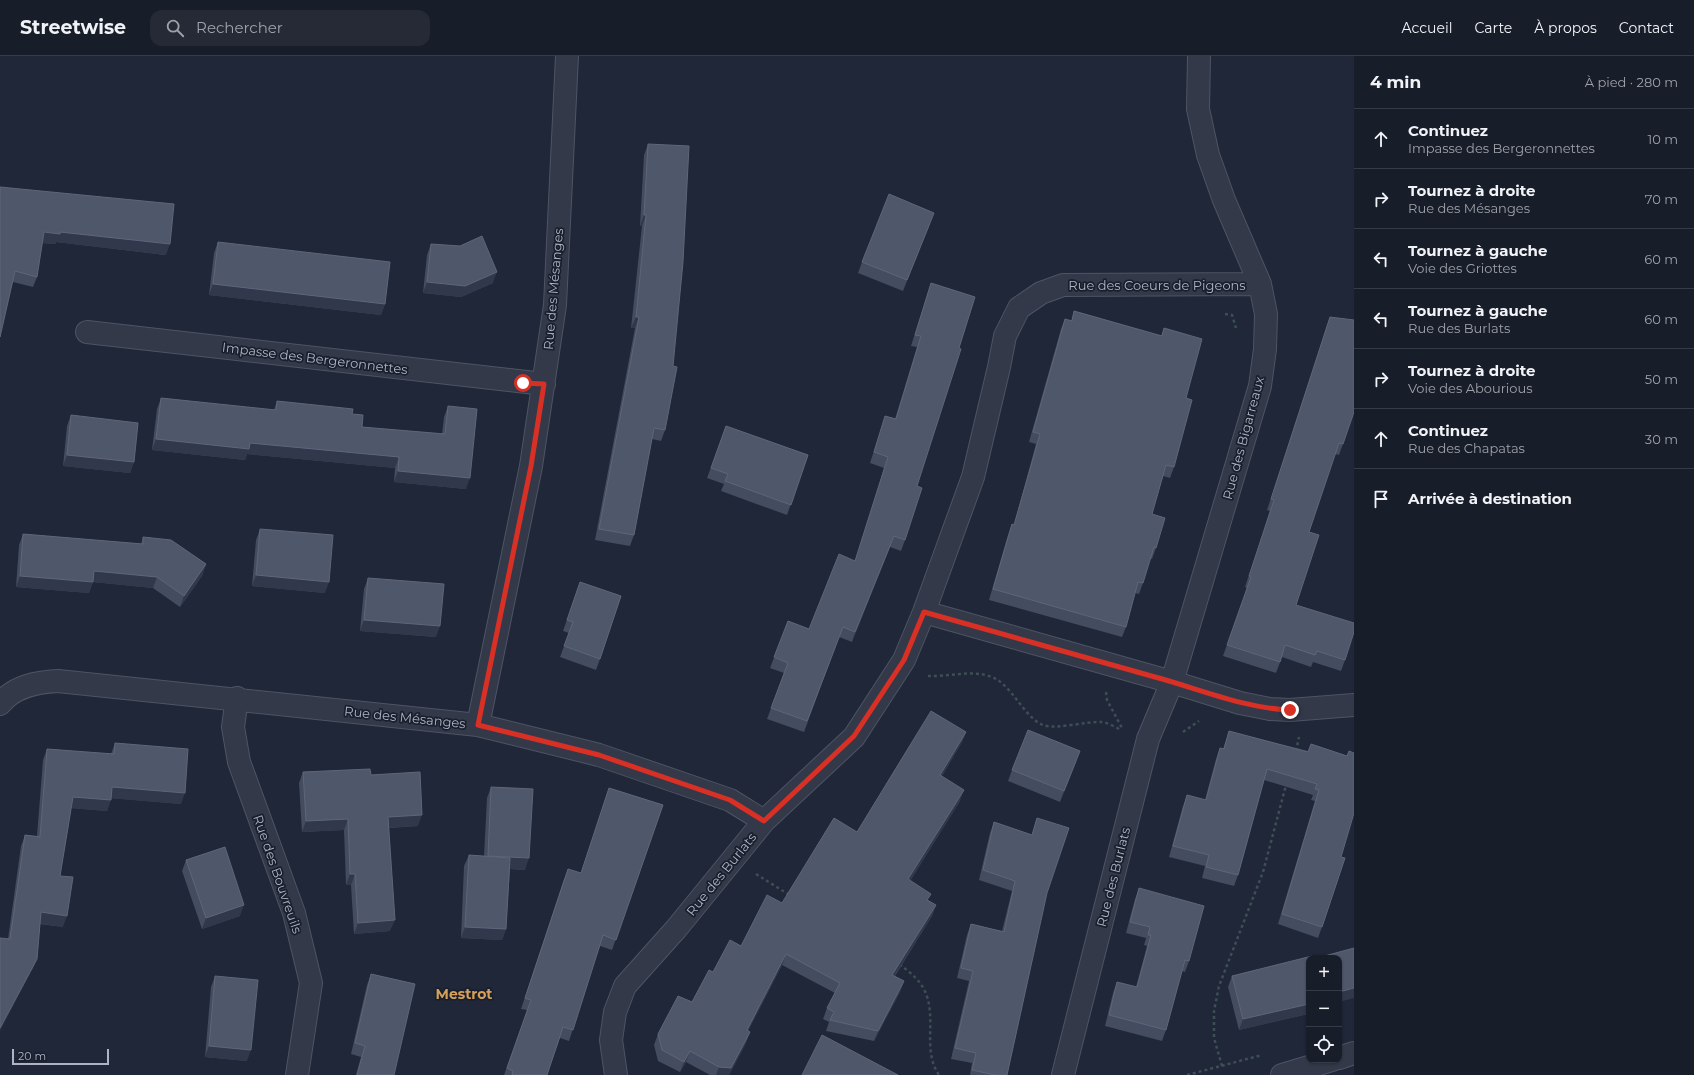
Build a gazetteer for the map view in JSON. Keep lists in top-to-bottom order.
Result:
{
  "streets": {
    "street": [
      "Rue des Coeurs de Pigeons",
      "Rue des Mésanges",
      "Impasse des Bergeronnettes",
      "Rue des Bigarreaux",
      "Rue des Bouvreuils",
      "Rue des Burlats"
    ]
  },
  "crossings": [
    ["Rue des Coeurs de Pigeons", "Rue des Bigarreaux"],
    ["Rue des Coeurs de Pigeons", "Rue des Burlats"],
    ["Rue des Mésanges", "Impasse des Bergeronnettes"],
    ["Rue des Mésanges", "Rue des Bouvreuils"],
    ["Rue des Bigarreaux", "Rue des Burlats"]
  ],
  "districts": ["Mestrot"],
  "scale_bar": "20 m",
  "page": {
    "header": "Streetwise",
    "search": "Rechercher",
    "nav": [
      "Accueil",
      "Carte",
      "À propos",
      "Contact"
    ],
    "heading": ["4 min", "À pied · 280 m"],
    "list": [
      ["Continuez", "Impasse des Bergeronnettes", "10 m"],
      ["Tournez à droite", "Rue des Mésanges", "70 m"],
      ["Tournez à gauche", "Voie des Griottes", "60 m"],
      ["Tournez à gauche", "Rue des Burlats", "60 m"],
      ["Tournez à droite", "Voie des Abourious", "50 m"],
      ["Continuez", "Rue des Chapatas", "30 m"],
      "Arrivée à destination"
    ],
    "map_buttons": ["+", "−"],
    "scale": "20 m"
  }
}
